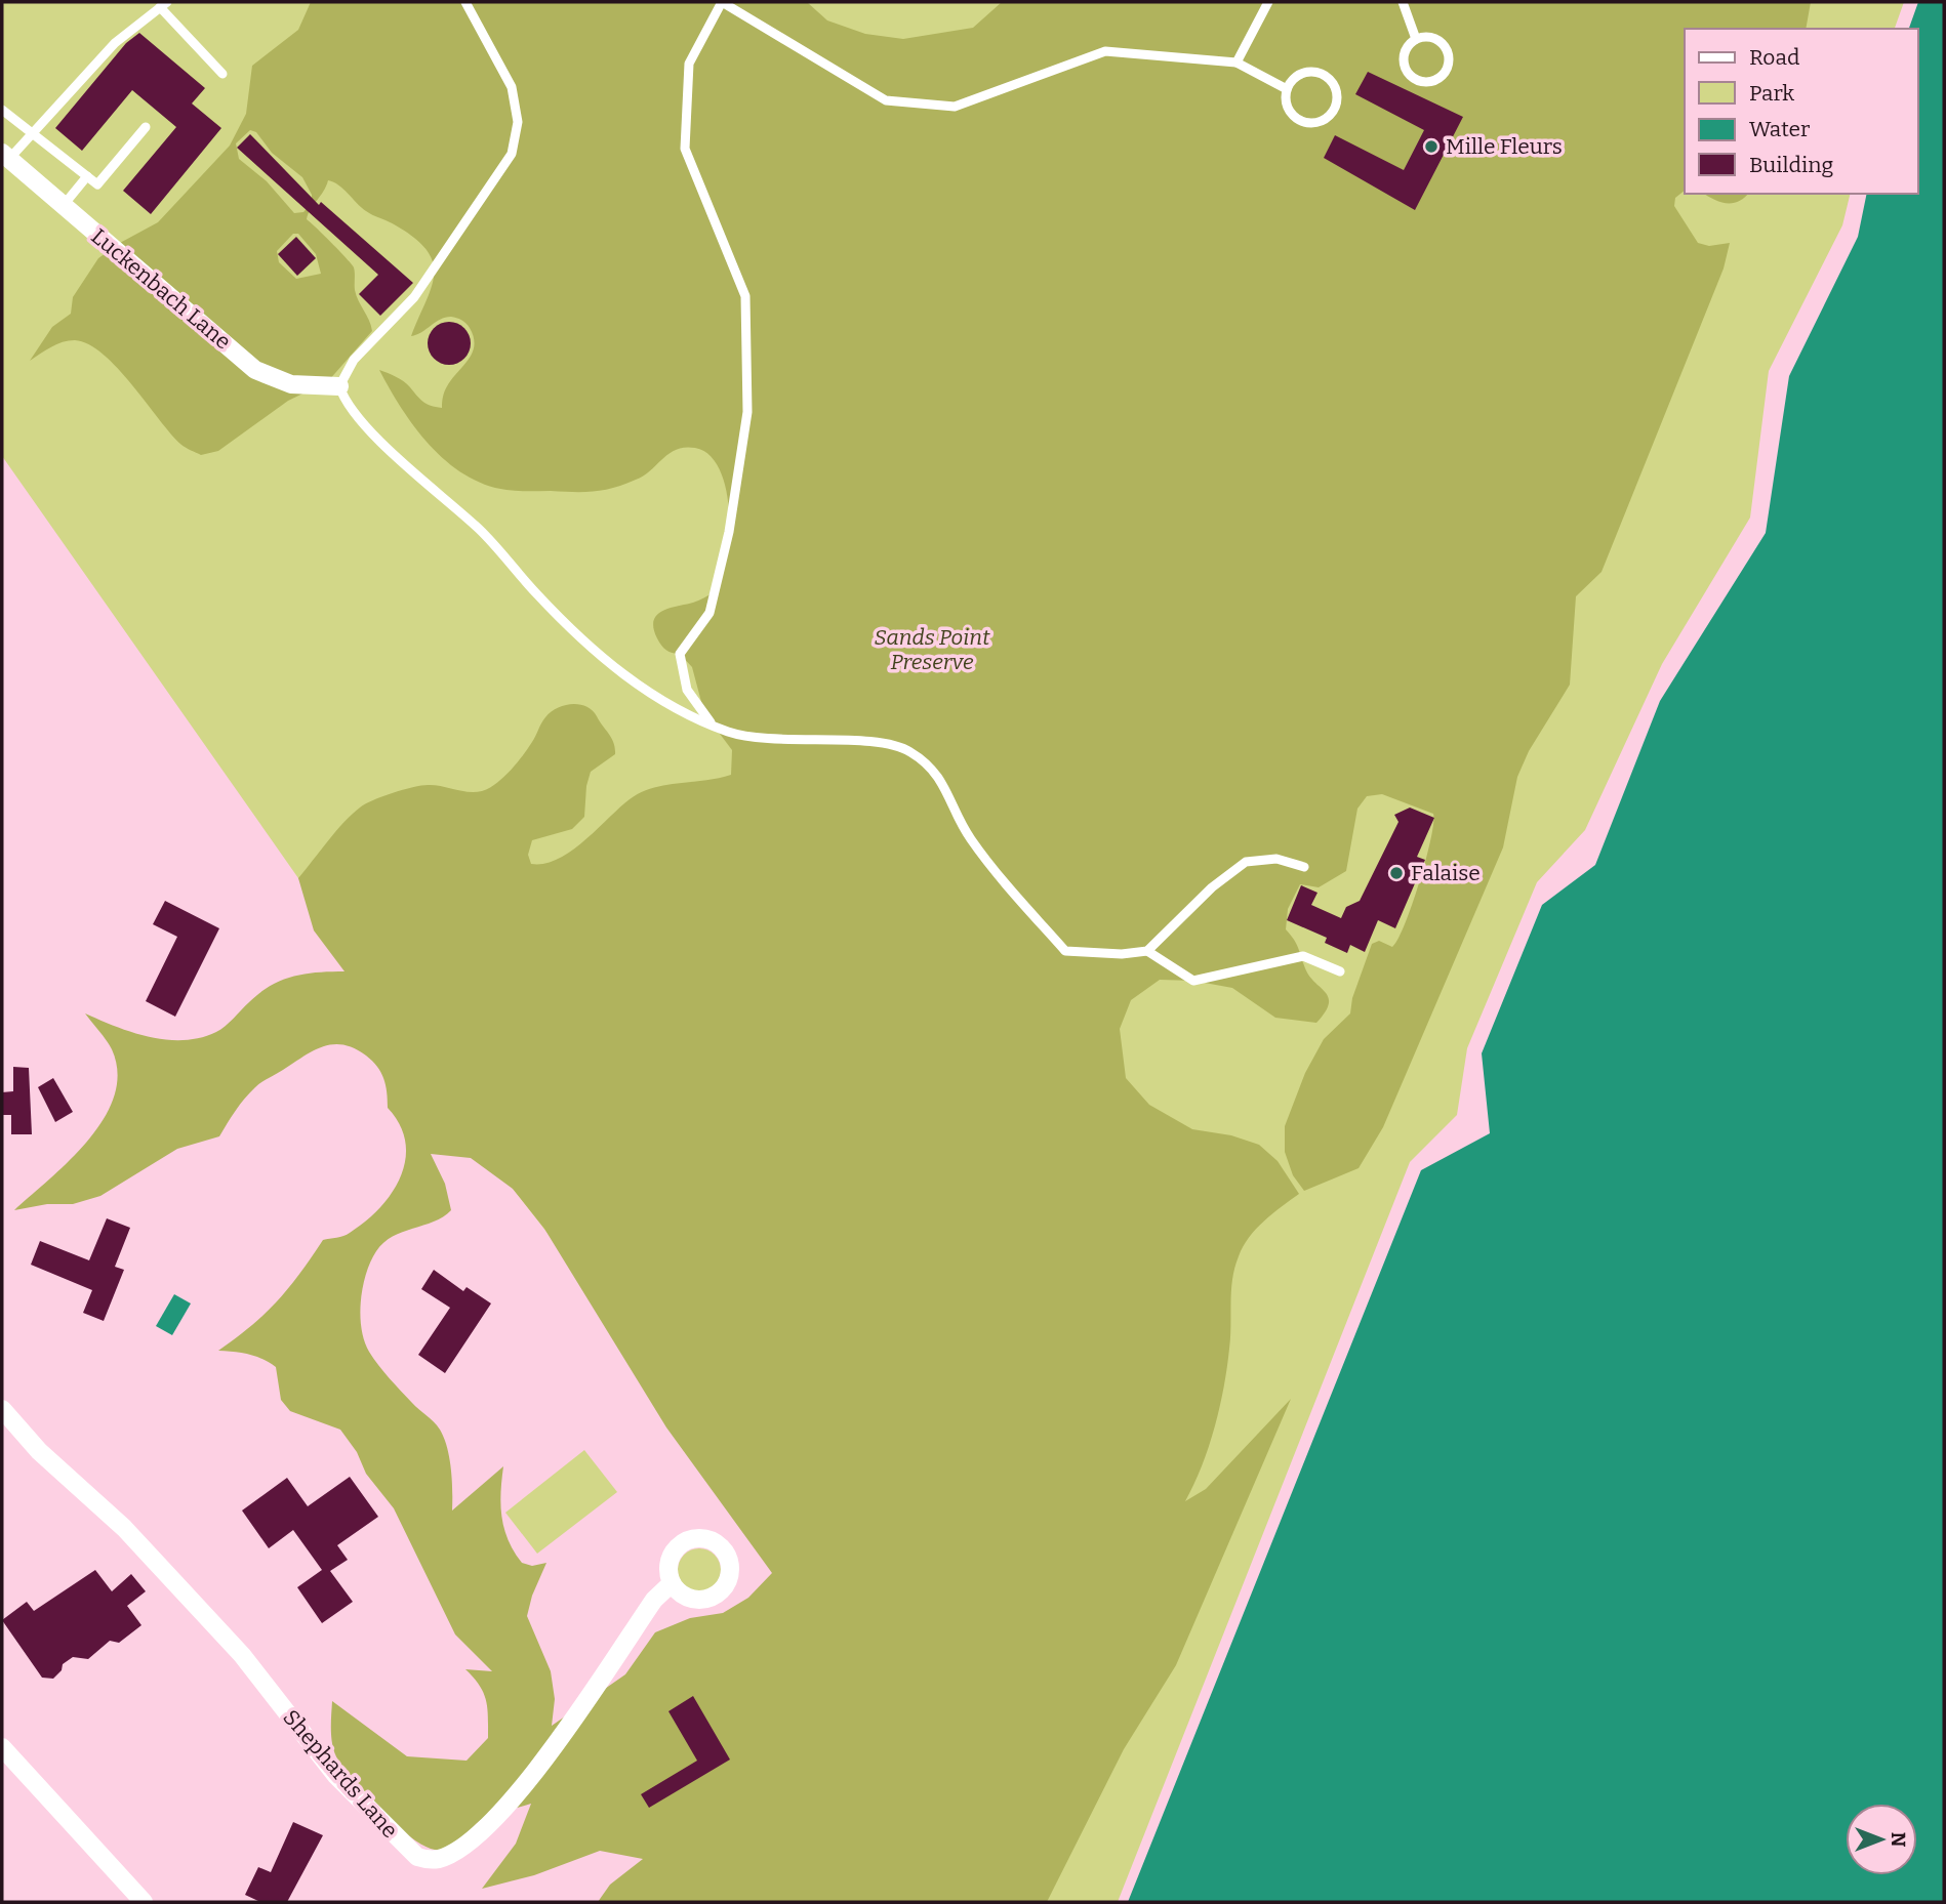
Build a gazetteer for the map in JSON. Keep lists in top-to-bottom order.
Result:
{
  "streets": {
    "street": ["Luckenbach Lane", "Shephards Lane"]
  },
  "parks": ["Sands Point Preserve"],
  "places": ["Mille Fleurs", "Falaise"],
  "legend": [
    "Road",
    "Park",
    "Water",
    "Building"
  ],
  "north": "right"
}
